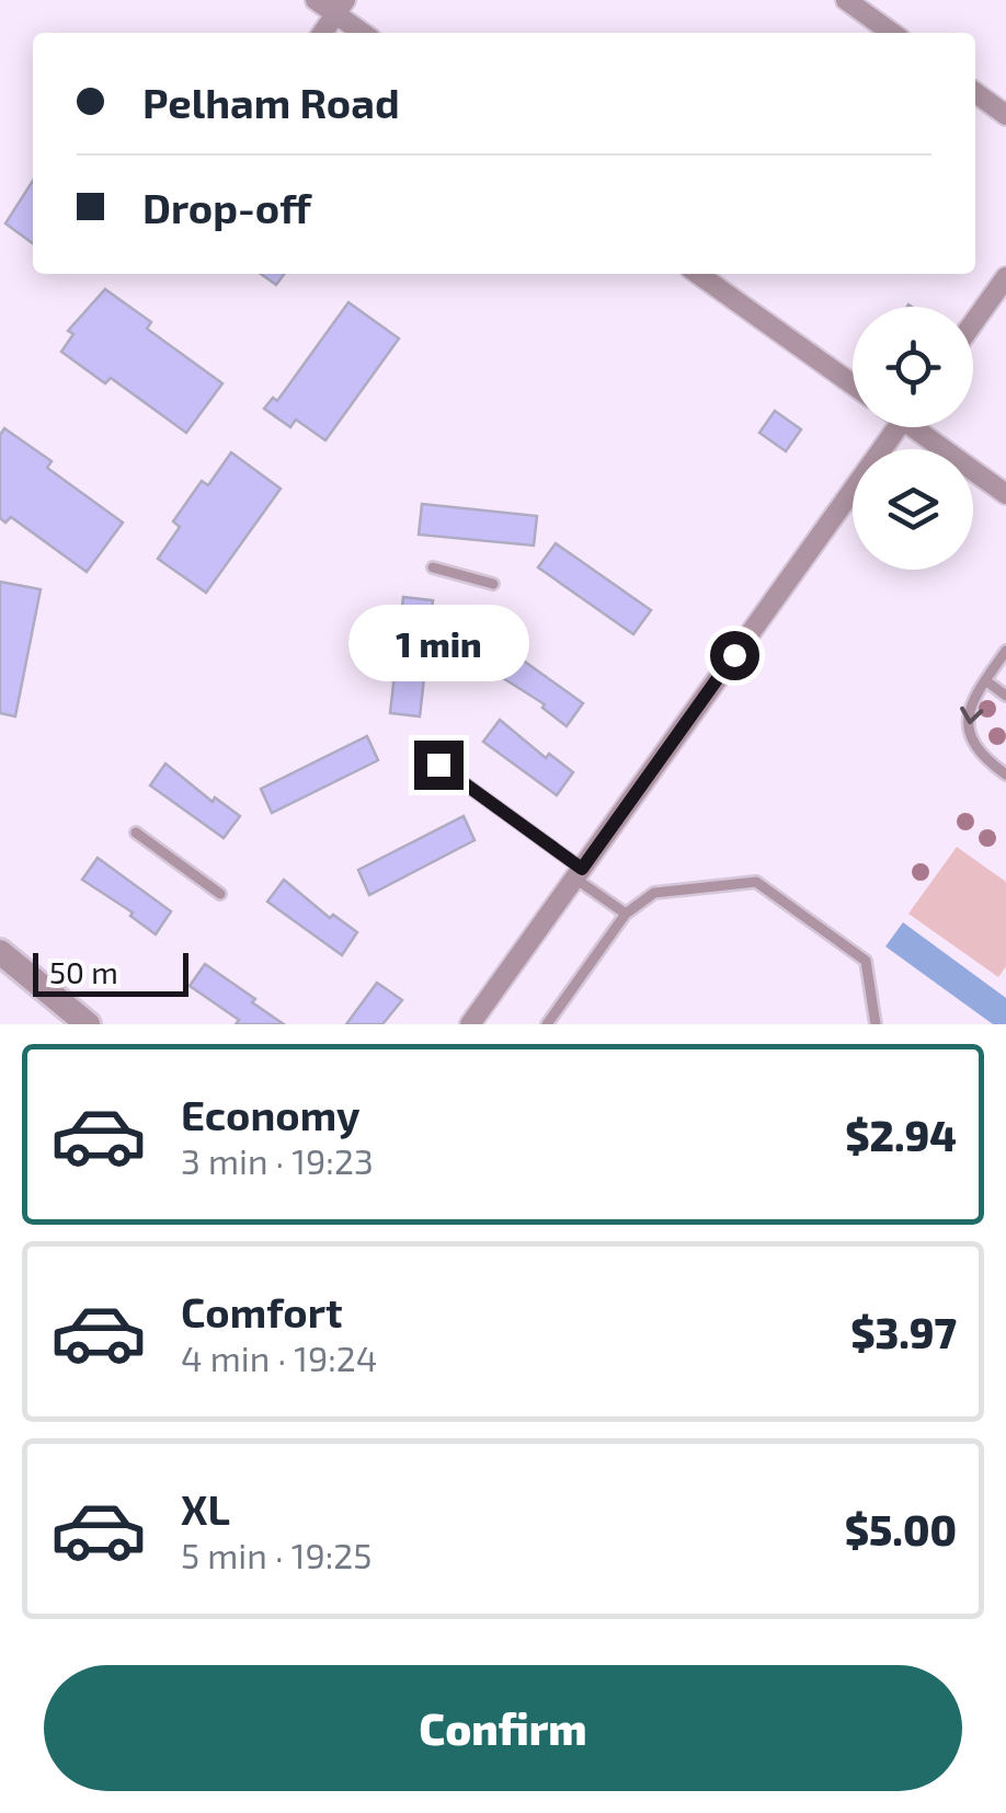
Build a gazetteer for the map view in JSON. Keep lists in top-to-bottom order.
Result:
{
  "scale_bar": "50 m",
  "page": {
    "banner": ["Pelham Road", "Drop-off"],
    "bubble": "1 min",
    "scale": "50 m",
    "list": [
      {
        "name": "Economy",
        "note": "3 min · 19:23",
        "value": "$2.94"
      },
      {
        "name": "Comfort",
        "note": "4 min · 19:24",
        "value": "$3.97"
      },
      {
        "name": "XL",
        "note": "5 min · 19:25",
        "value": "$5.00"
      }
    ],
    "buttons": "Confirm"
  }
}
